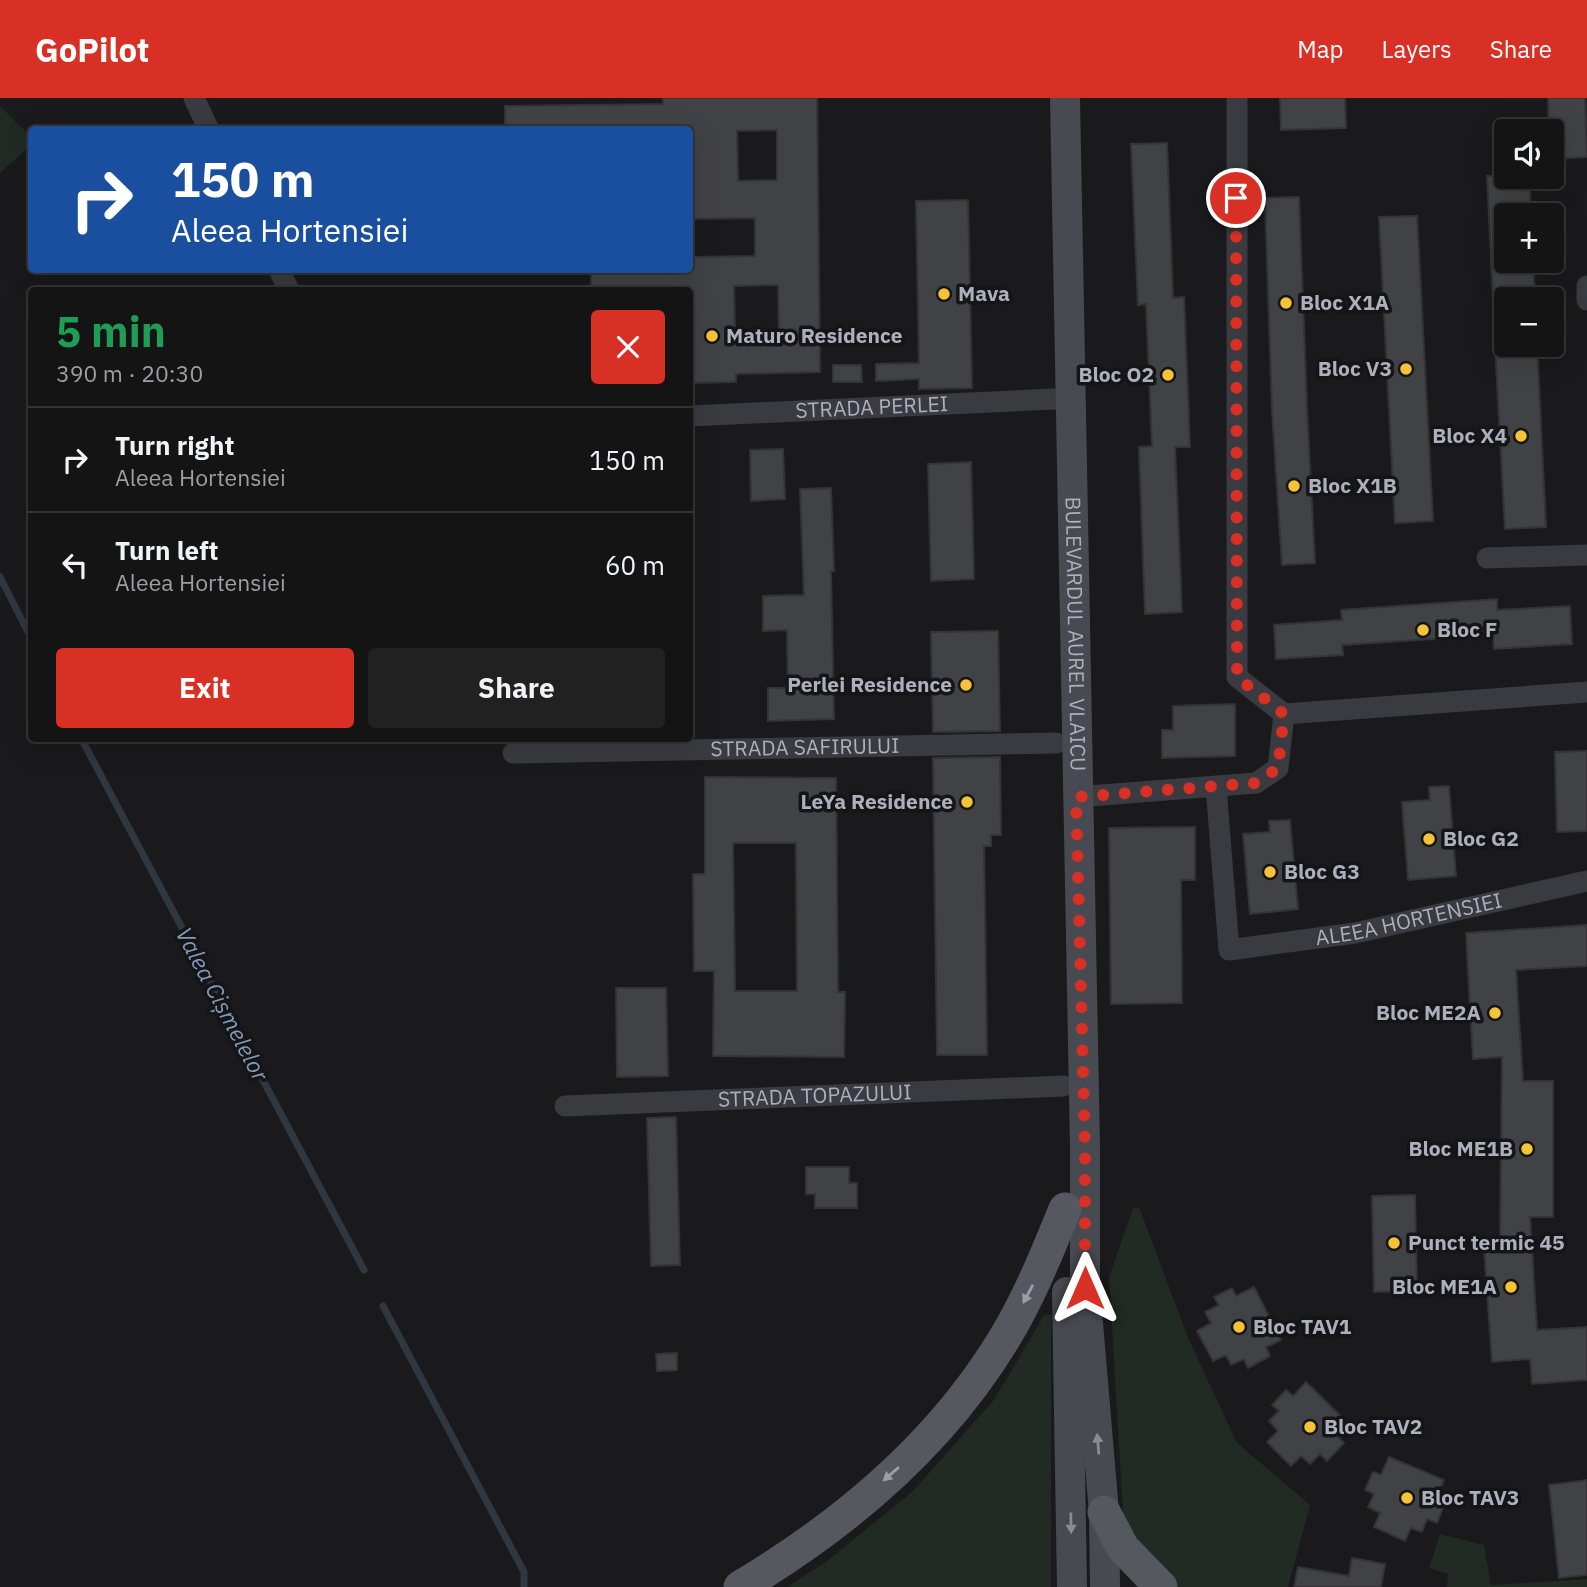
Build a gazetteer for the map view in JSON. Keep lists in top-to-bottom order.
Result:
{
  "streets": {
    "main road": ["BULEVARDUL AUREL VLAICU"],
    "street": [
      "STRADA PERLEI",
      "STRADA SAFIRULUI",
      "ALEEA HORTENSIEI",
      "STRADA TOPAZULUI"
    ]
  },
  "crossings": [
    ["STRADA PERLEI", "BULEVARDUL AUREL VLAICU"],
    ["BULEVARDUL AUREL VLAICU", "STRADA SAFIRULUI"],
    ["BULEVARDUL AUREL VLAICU", "STRADA TOPAZULUI"]
  ],
  "water": ["Valea Cișmelelor"],
  "places": [
    "Mava",
    "Bloc X1A",
    "Maturo Residence",
    "Bloc V3",
    "Bloc O2",
    "Bloc X4",
    "Bloc X1B",
    "Bloc F",
    "Perlei Residence",
    "LeYa Residence",
    "Bloc G2",
    "Bloc G3",
    "Bloc ME2A",
    "Bloc ME1B",
    "Punct termic 45",
    "Bloc ME1A",
    "Bloc TAV1",
    "Bloc TAV2",
    "Bloc TAV3"
  ],
  "page": {
    "header": "GoPilot",
    "nav": ["Map", "Layers", "Share"],
    "map_buttons": ["+", "−"],
    "turn": ["150 m", "Aleea Hortensiei"],
    "heading": ["5 min", "390 m · 20:30"],
    "list": [
      {
        "name": "Turn right",
        "note": "Aleea Hortensiei",
        "value": "150 m"
      },
      {
        "name": "Turn left",
        "note": "Aleea Hortensiei",
        "value": "60 m"
      }
    ],
    "buttons": ["Exit", "Share"]
  }
}
